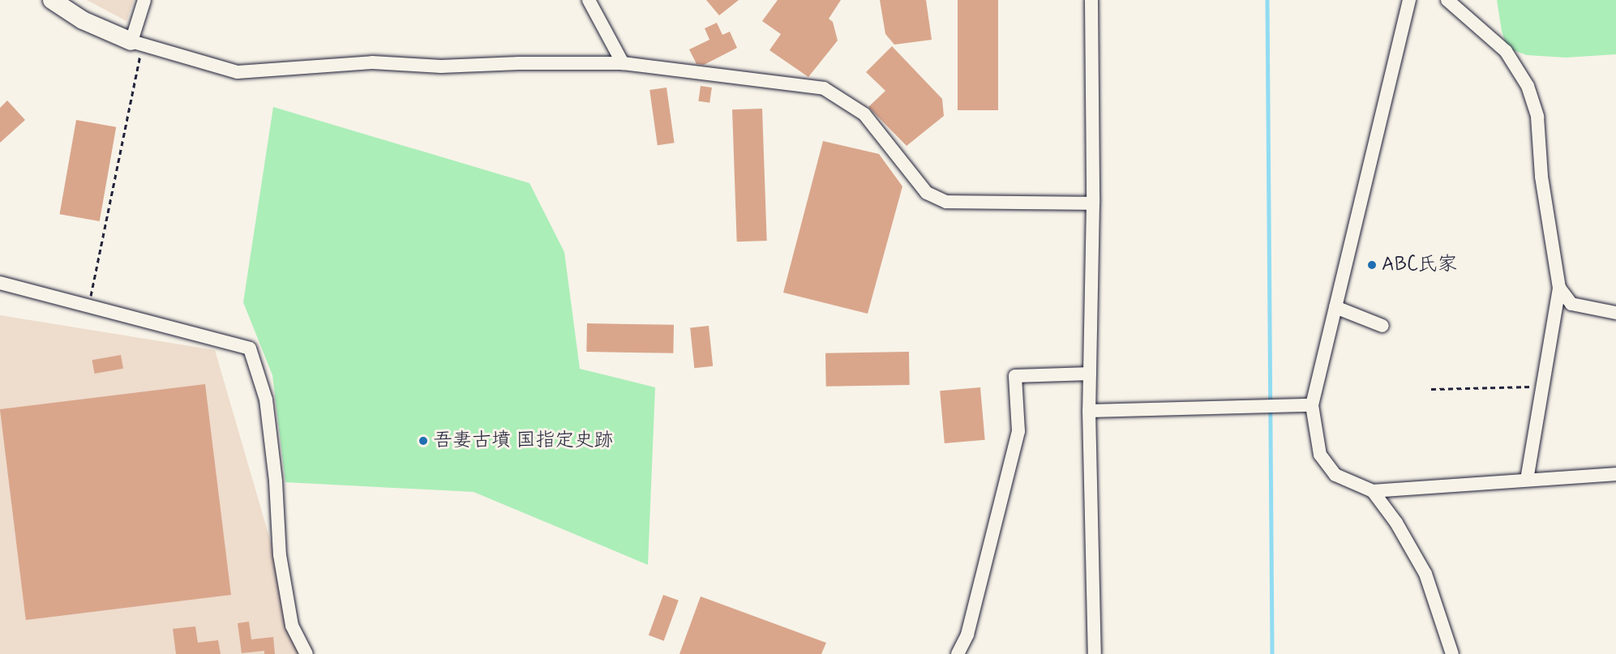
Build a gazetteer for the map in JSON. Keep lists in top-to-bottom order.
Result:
{
  "places": ["ABC氏家", "吾妻古墳 国指定史跡"]
}
